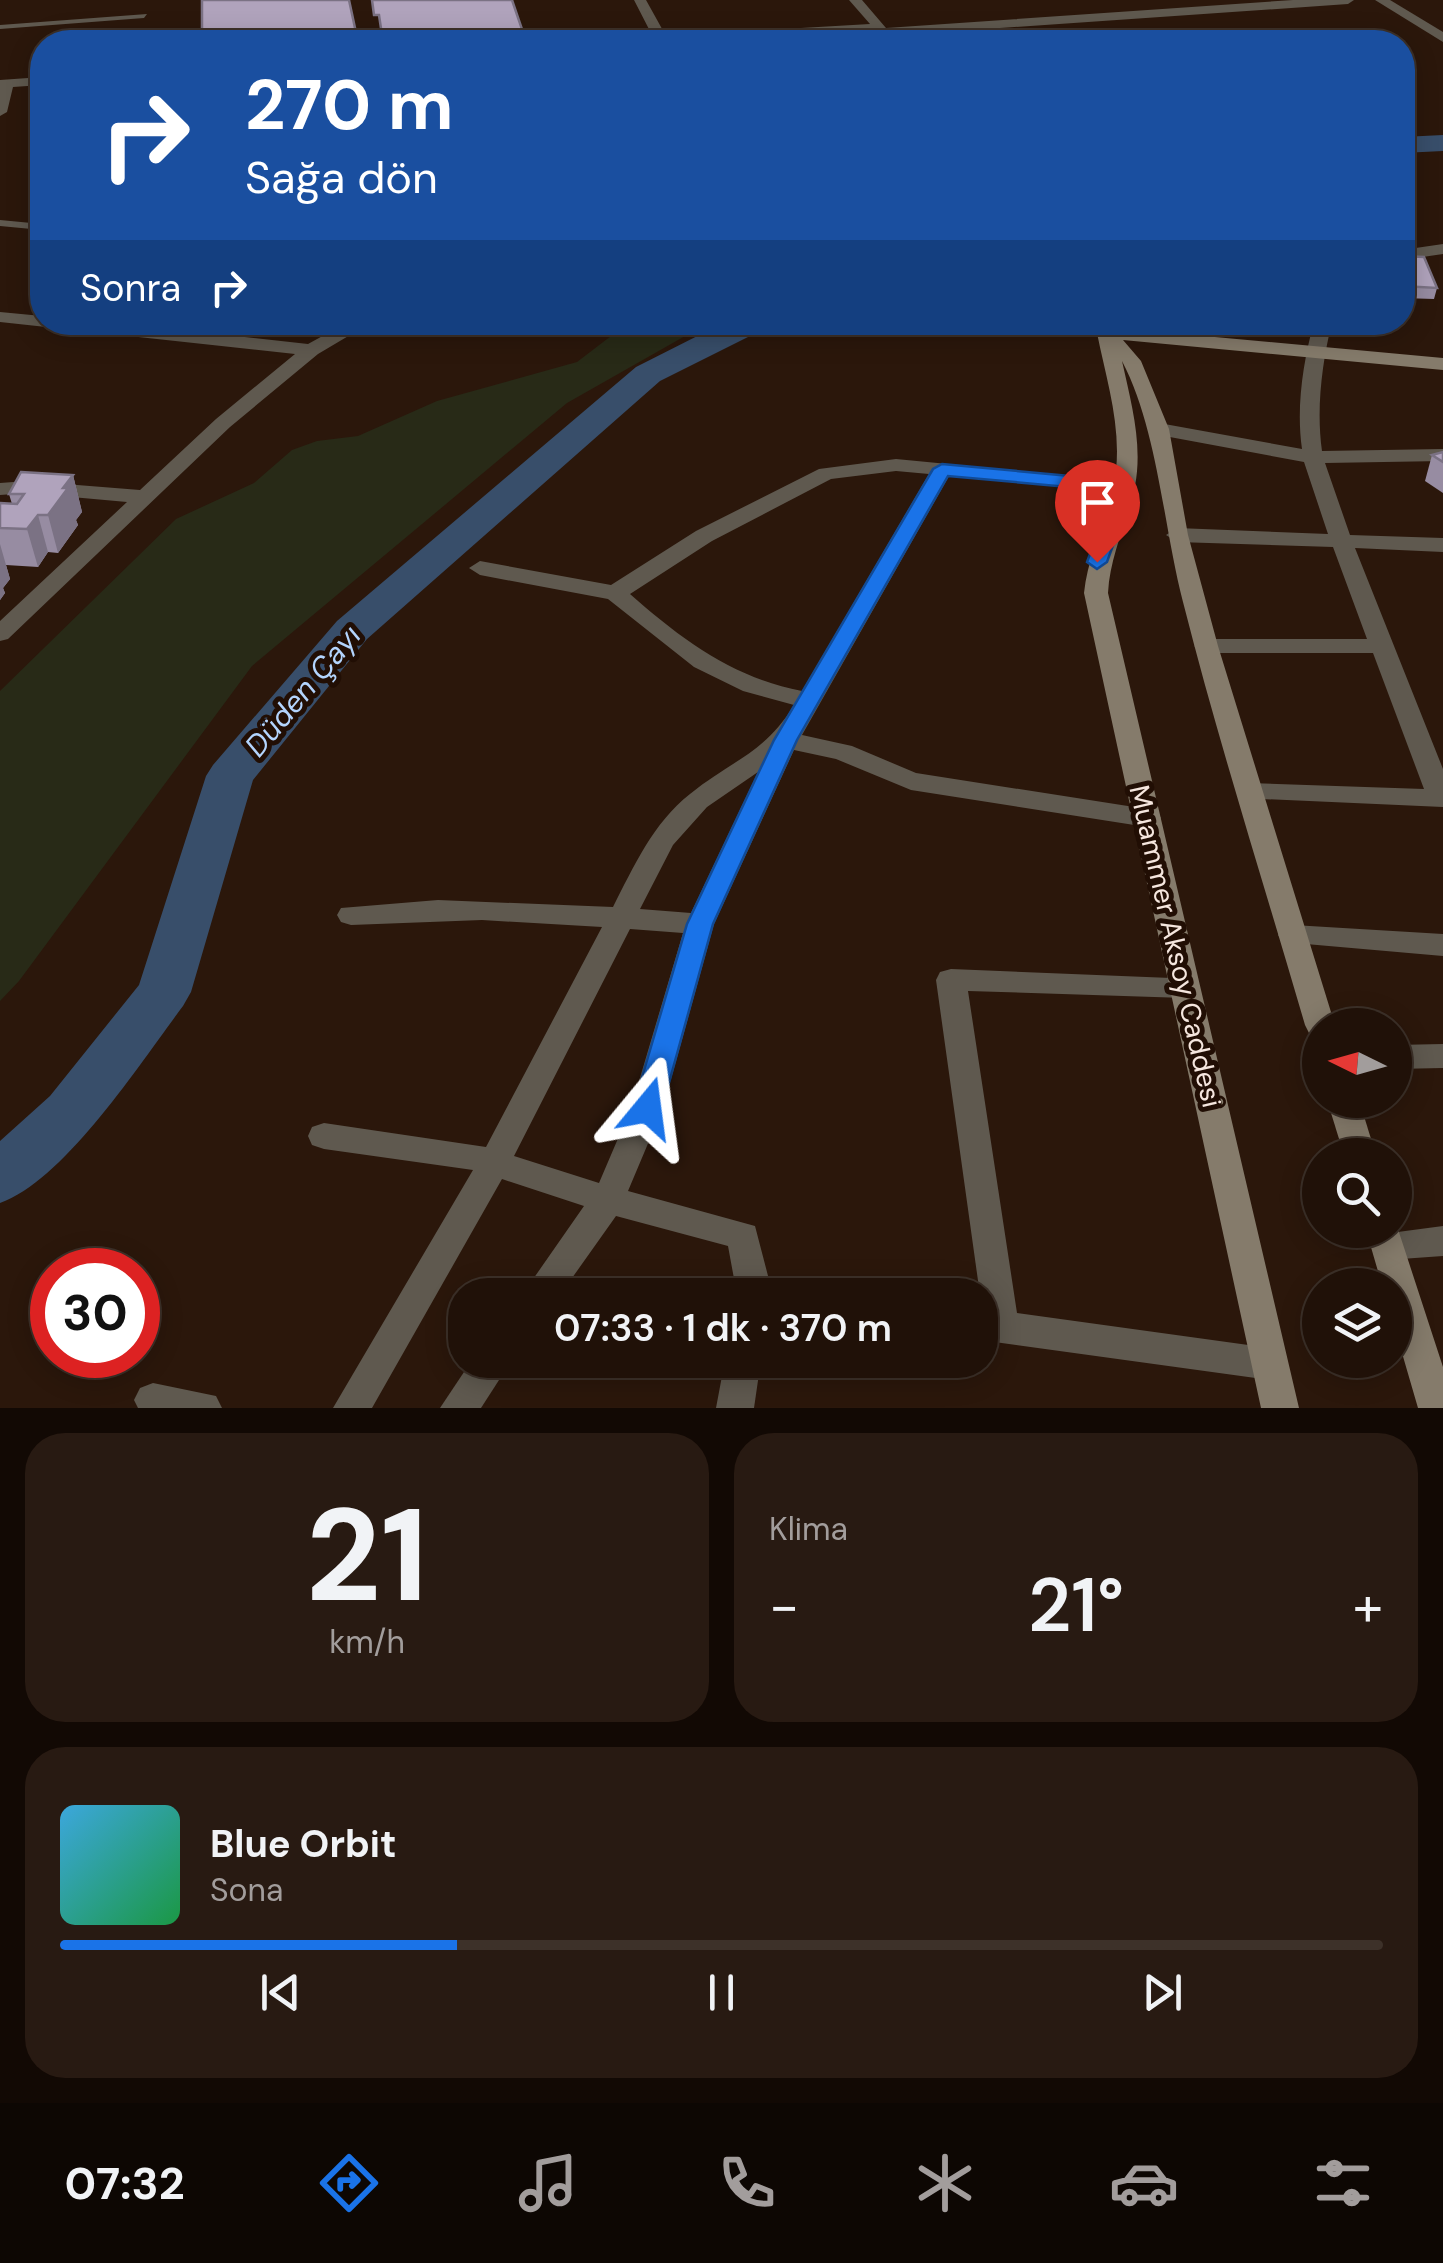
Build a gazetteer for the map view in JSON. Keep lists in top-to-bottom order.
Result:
{
  "streets": {
    "main road": ["Muammer Aksoy Caddesi"]
  },
  "water": ["Düden Çayı"],
  "north": "left",
  "page": {
    "turn": ["270 m", "Sağa dön"],
    "then": "Sonra",
    "limit": "30",
    "trip": "07:33 · 1 dk · 370 m",
    "tile": [
      ["21", "km/h"],
      "Klima"
    ],
    "heat": ["−", "21°", "+"],
    "song": ["Blue Orbit", "Sona"],
    "tabs": "07:32"
  }
}
